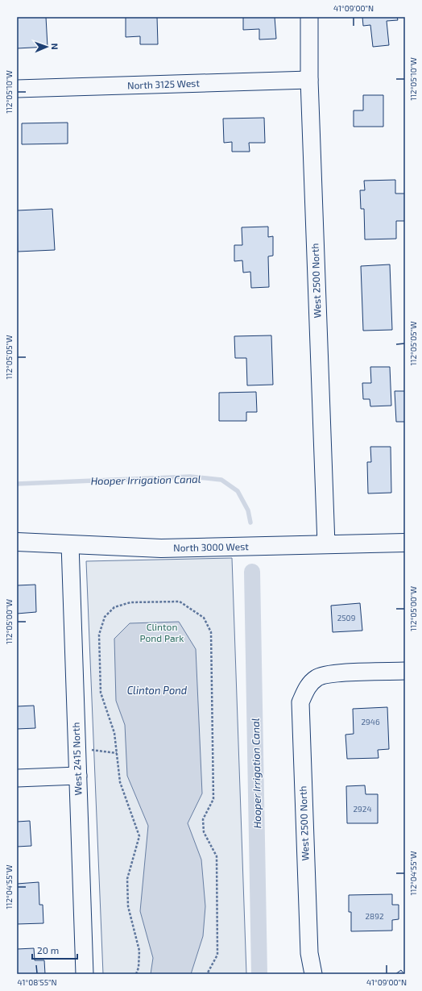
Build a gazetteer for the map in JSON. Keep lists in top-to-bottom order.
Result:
{
  "streets": {
    "main road": ["North 3000 West"],
    "street": ["North 3125 West", "West 2500 North", "West 2415 North"]
  },
  "crossings": [
    ["North 3125 West", "West 2500 North"],
    ["West 2500 North", "North 3000 West"],
    ["North 3000 West", "West 2415 North"]
  ],
  "water": ["Hooper Irrigation Canal", "Clinton Pond"],
  "parks": ["Clinton Pond Park"],
  "house_numbers": [
    "2509",
    "2946",
    "2924",
    "2892"
  ],
  "scale_bar": "20 m",
  "north": "right",
  "coordinates": [
    "41°09'00\"N",
    "112°05'10\"W",
    "112°05'05\"W",
    "112°05'00\"W",
    "112°04'55\"W",
    "41°08'55\"N"
  ]
}
